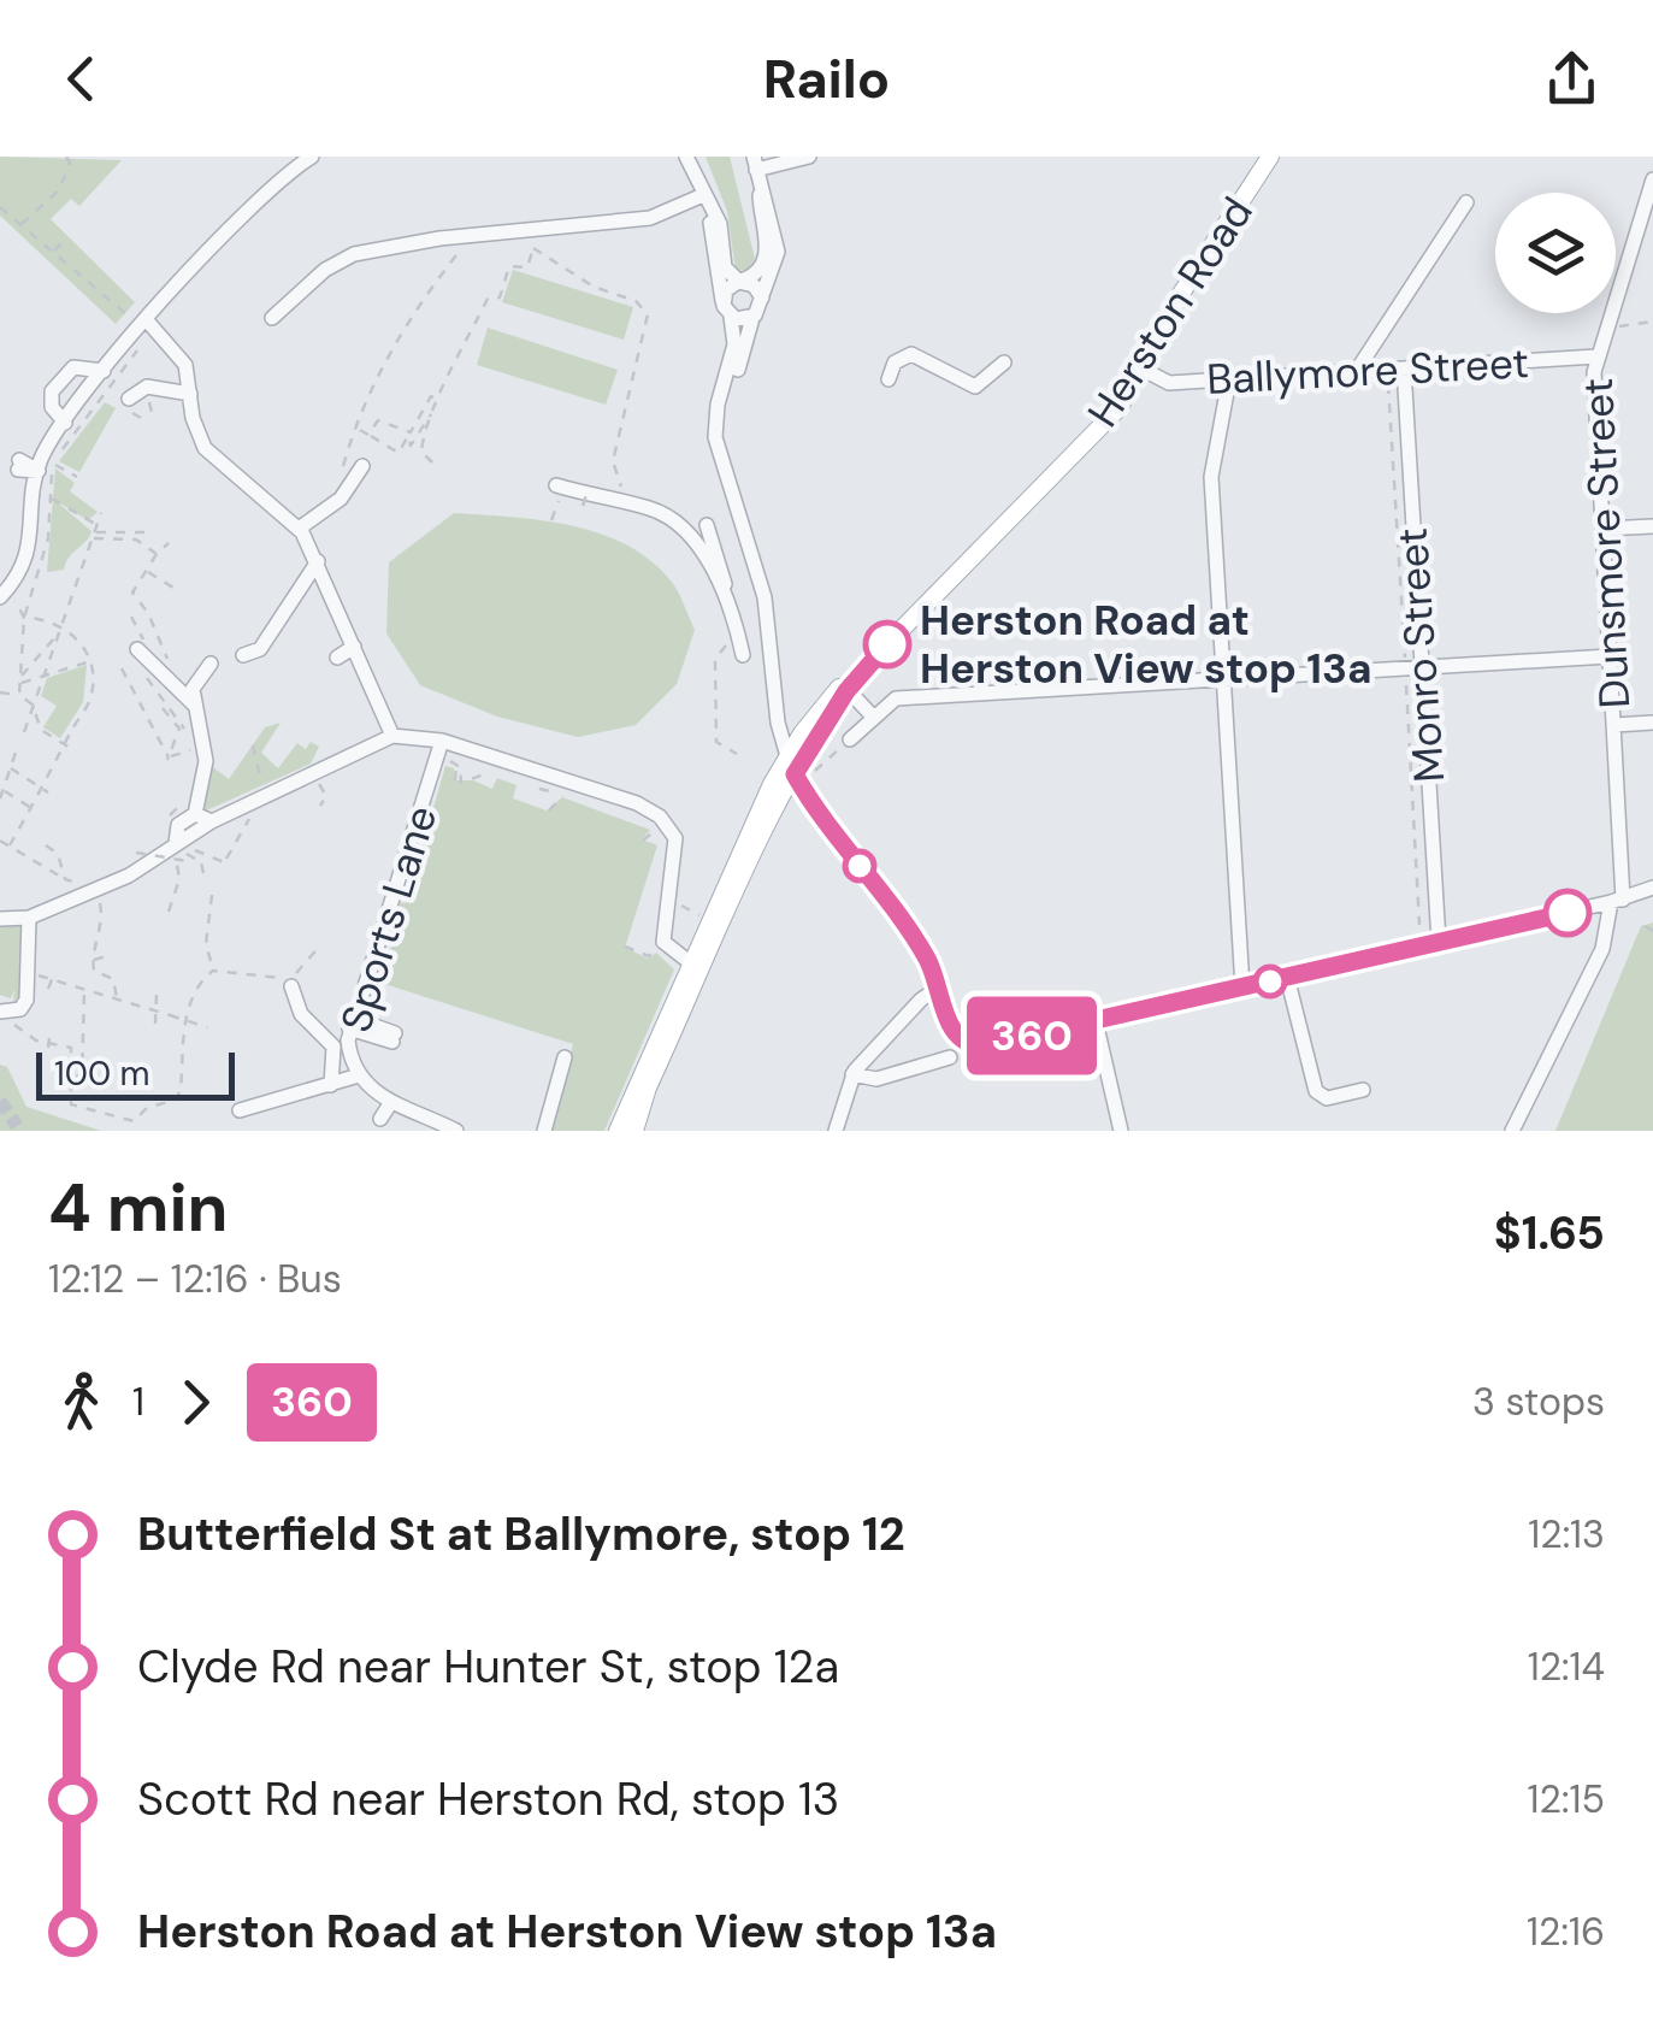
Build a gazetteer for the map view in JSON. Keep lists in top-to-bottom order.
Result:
{
  "streets": {
    "main road": ["Herston Road"],
    "street": [
      "Ballymore Street",
      "Dunsmore Street",
      "Monro Street",
      "Sports Lane"
    ]
  },
  "crossings": [
    ["Herston Road", "Ballymore Street"],
    ["Ballymore Street", "Dunsmore Street"],
    ["Ballymore Street", "Monro Street"]
  ],
  "places": ["Herston Road at Herston View stop 13a"],
  "lines": ["bus line 360"],
  "scale_bar": "100 m",
  "page": {
    "header": "Railo",
    "on_map": "360",
    "scale": "100 m",
    "heading": ["4 min", "12:12 – 12:16 · Bus", "$1.65"],
    "legs": ["1", "360", "3 stops"],
    "list": [
      {
        "name": "Butterfield St at Ballymore, stop 12",
        "value": "12:13"
      },
      {
        "name": "Clyde Rd near Hunter St, stop 12a",
        "value": "12:14"
      },
      {
        "name": "Scott Rd near Herston Rd, stop 13",
        "value": "12:15"
      },
      {
        "name": "Herston Road at Herston View stop 13a",
        "value": "12:16"
      }
    ]
  }
}
